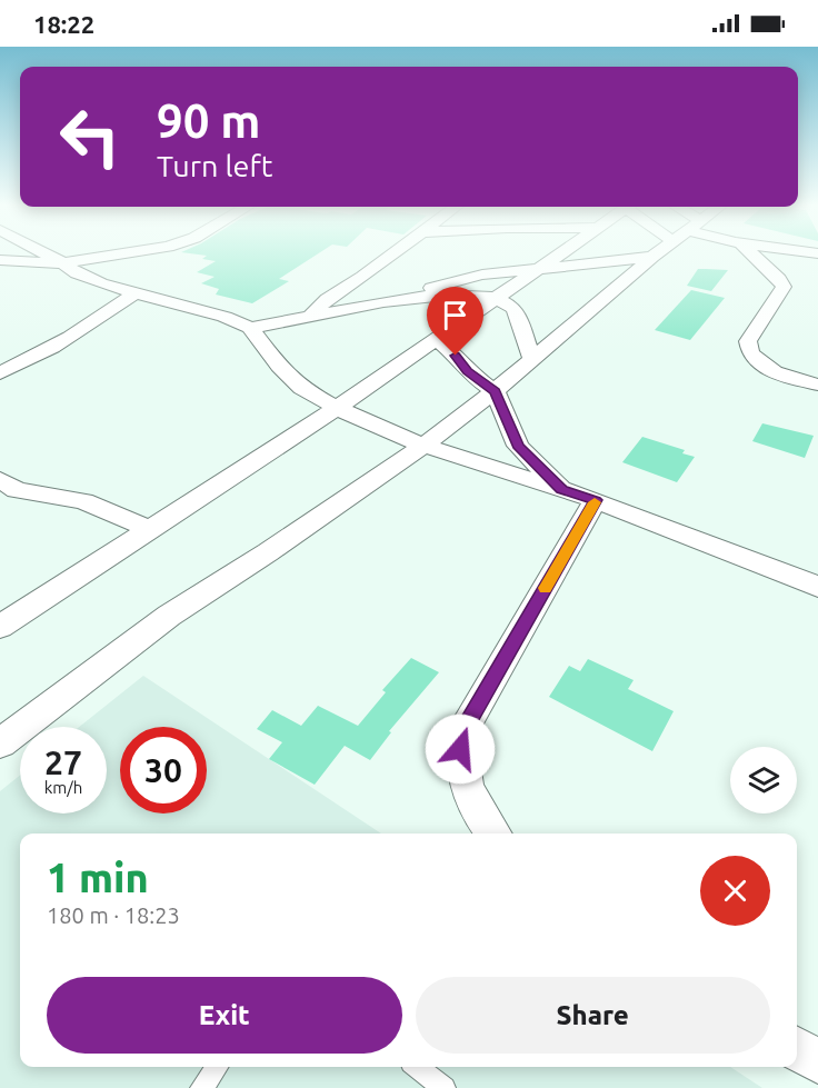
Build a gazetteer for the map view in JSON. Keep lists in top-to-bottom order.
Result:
{
  "page": {
    "status": "18:22",
    "turn": ["90 m", "Turn left"],
    "speed": "27 km/h",
    "limit": "30",
    "heading": ["1 min", "180 m · 18:23"],
    "buttons": ["Exit", "Share"]
  }
}
